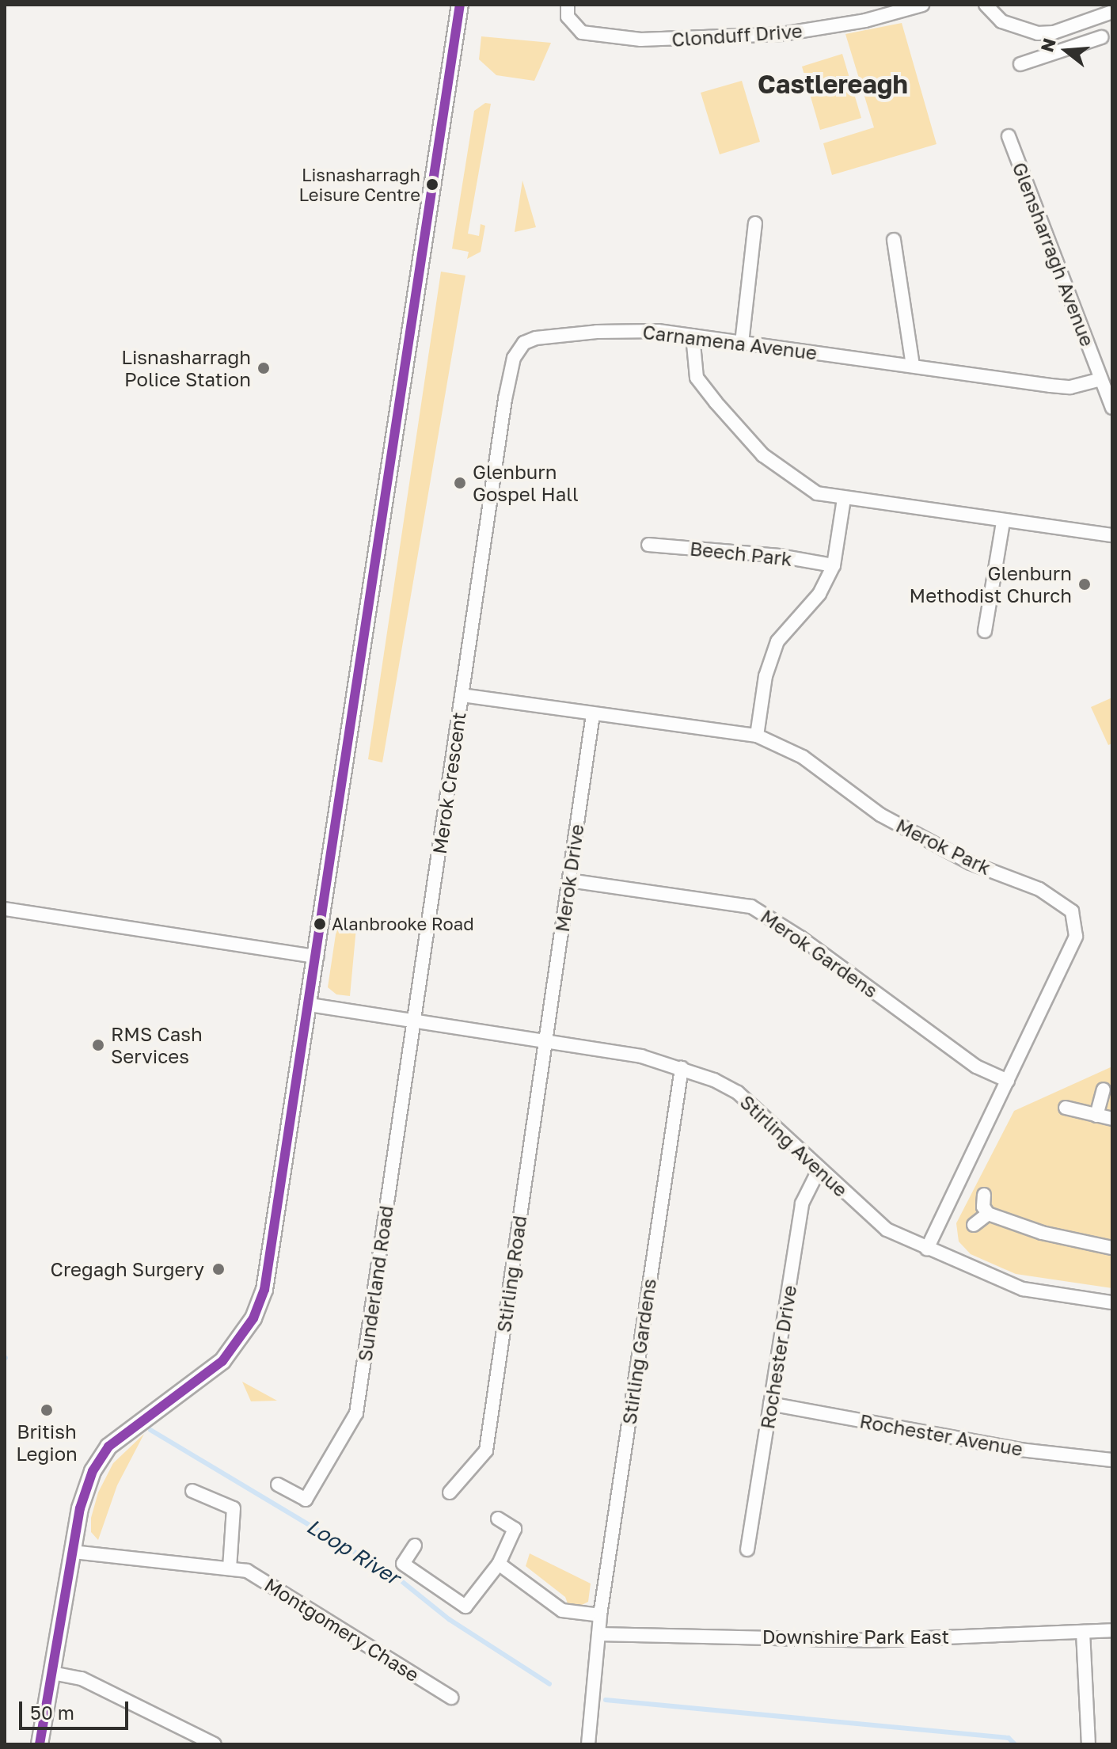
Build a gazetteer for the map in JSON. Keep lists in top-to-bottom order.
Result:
{
  "streets": {
    "street": [
      "Clonduff Drive",
      "Glensharragh Avenue",
      "Carnamena Avenue",
      "Beech Park",
      "Merok Crescent",
      "Merok Park",
      "Merok Drive",
      "Merok Gardens",
      "Stirling Avenue",
      "Stirling Road",
      "Sunderland Road",
      "Stirling Gardens",
      "Rochester Drive",
      "Rochester Avenue",
      "Montgomery Chase",
      "Downshire Park East"
    ]
  },
  "crossings": [
    ["Glensharragh Avenue", "Carnamena Avenue"],
    ["Carnamena Avenue", "Merok Crescent"],
    ["Merok Crescent", "Merok Park"],
    ["Merok Crescent", "Stirling Avenue"],
    ["Merok Crescent", "Sunderland Road"],
    ["Merok Park", "Merok Drive"],
    ["Merok Park", "Merok Gardens"],
    ["Merok Park", "Stirling Avenue"],
    ["Merok Drive", "Merok Gardens"],
    ["Merok Drive", "Stirling Avenue"],
    ["Merok Drive", "Stirling Road"],
    ["Stirling Avenue", "Stirling Road"],
    ["Stirling Avenue", "Sunderland Road"],
    ["Stirling Avenue", "Stirling Gardens"],
    ["Stirling Avenue", "Rochester Drive"],
    ["Stirling Gardens", "Downshire Park East"],
    ["Rochester Drive", "Rochester Avenue"]
  ],
  "districts": ["Castlereagh"],
  "water": ["Loop River"],
  "places": [
    "Lisnasharragh Leisure Centre",
    "Lisnasharragh Police Station",
    "Glenburn Gospel Hall",
    "Glenburn Methodist Church",
    "Alanbrooke Road",
    "RMS Cash Services",
    "Cregagh Surgery",
    "British Legion"
  ],
  "scale_bar": "50 m",
  "north": "left"
}
